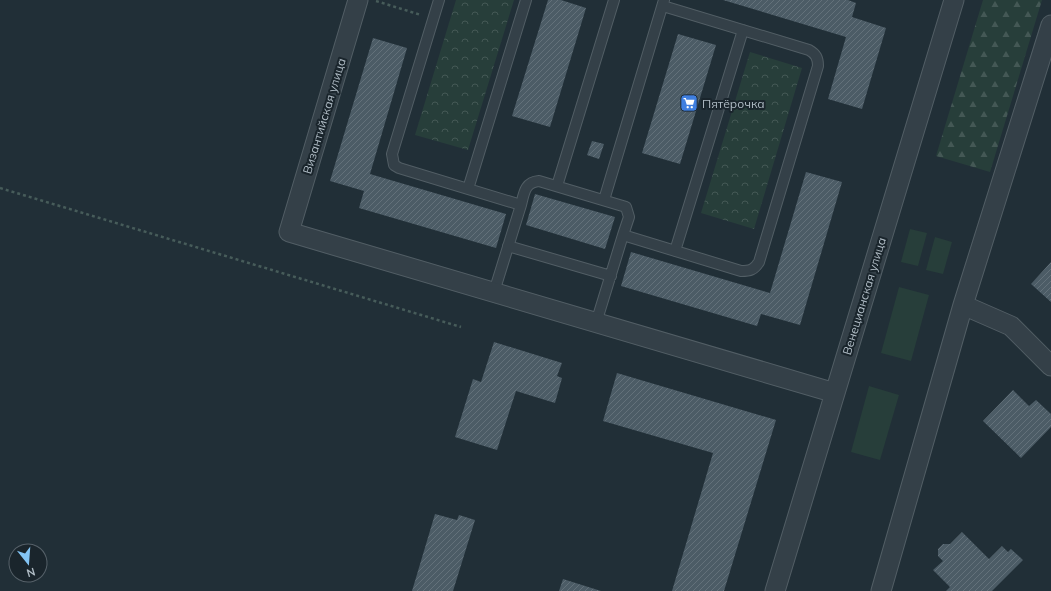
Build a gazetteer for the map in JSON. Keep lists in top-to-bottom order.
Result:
{
  "streets": {
    "street": ["Византийская улица", "Венецианская улица"]
  },
  "places": {
    "supermarket": ["Пятёрочка"]
  },
  "north": "bottom"
}
